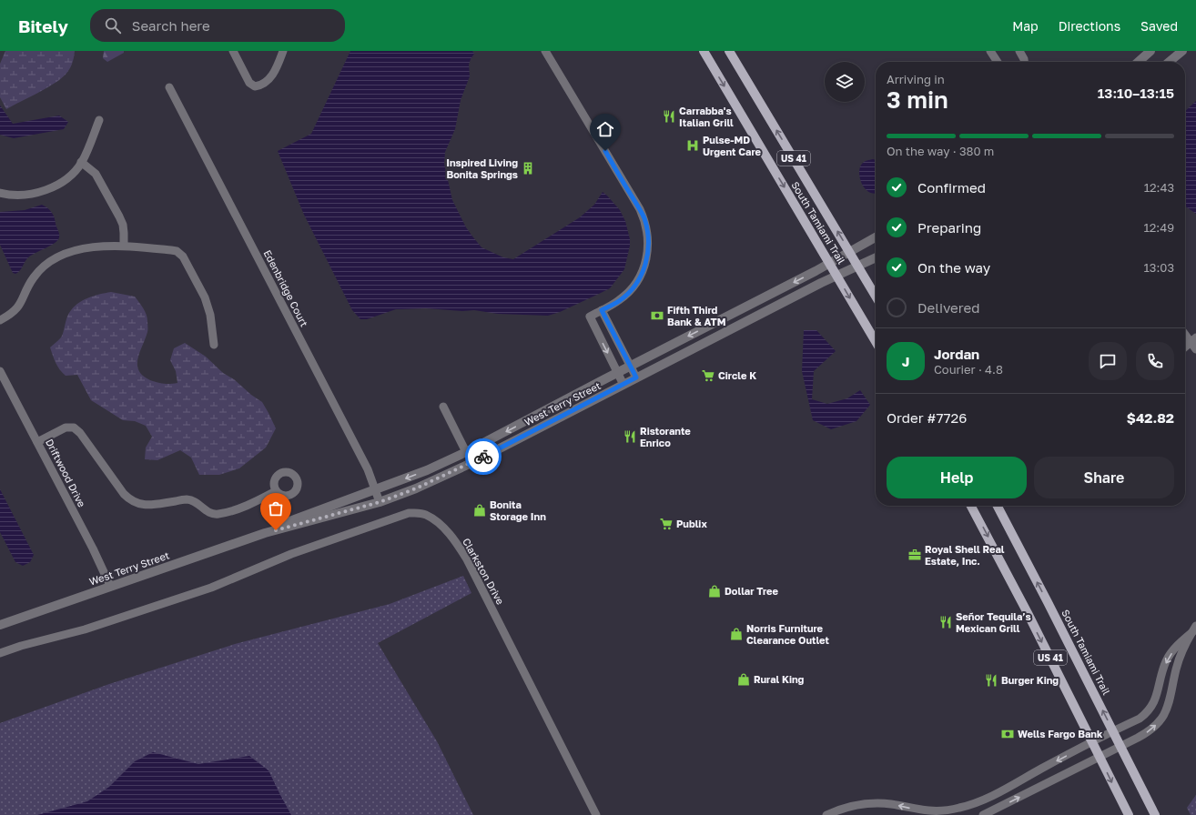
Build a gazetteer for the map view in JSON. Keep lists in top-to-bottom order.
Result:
{
  "streets": {
    "main road": ["US 41", "South Tamiami Trail"],
    "street": [
      "Edenbridge Court",
      "West Terry Street",
      "Driftwood Drive",
      "Clarkston Drive"
    ]
  },
  "crossings": [
    ["South Tamiami Trail", "West Terry Street"],
    ["Edenbridge Court", "West Terry Street"],
    ["West Terry Street", "Driftwood Drive"]
  ],
  "places": {
    "restaurant": [
      "Carrabba's Italian Grill",
      "Ristorante Enrico",
      "Señor Tequila’s Mexican Grill",
      "Burger King"
    ],
    "hospital": ["Pulse-MD Urgent Care"],
    "building": ["Inspired Living Bonita Springs"],
    "bank": ["Fifth Third Bank & ATM", "Wells Fargo Bank"],
    "supermarket": ["Circle K", "Publix"],
    "shop": [
      "Bonita Storage Inn",
      "Dollar Tree",
      "Norris Furniture Clearance Outlet",
      "Rural King"
    ],
    "office": ["Royal Shell Real Estate, Inc."]
  },
  "page": {
    "header": "Bitely",
    "search": "Search here",
    "nav": ["Map", "Directions", "Saved"],
    "heading": ["3 min", "Arriving in", "13:10–13:15"],
    "panel": [
      "Jordan",
      "Courier · 4.8",
      "Order #7726",
      "$42.82"
    ],
    "bar": "On the way · 380 m",
    "list": [
      ["Confirmed", "12:43"],
      ["Preparing", "12:49"],
      ["On the way", "13:03"],
      "Delivered"
    ],
    "round": "J",
    "buttons": ["Help", "Share"]
  }
}
